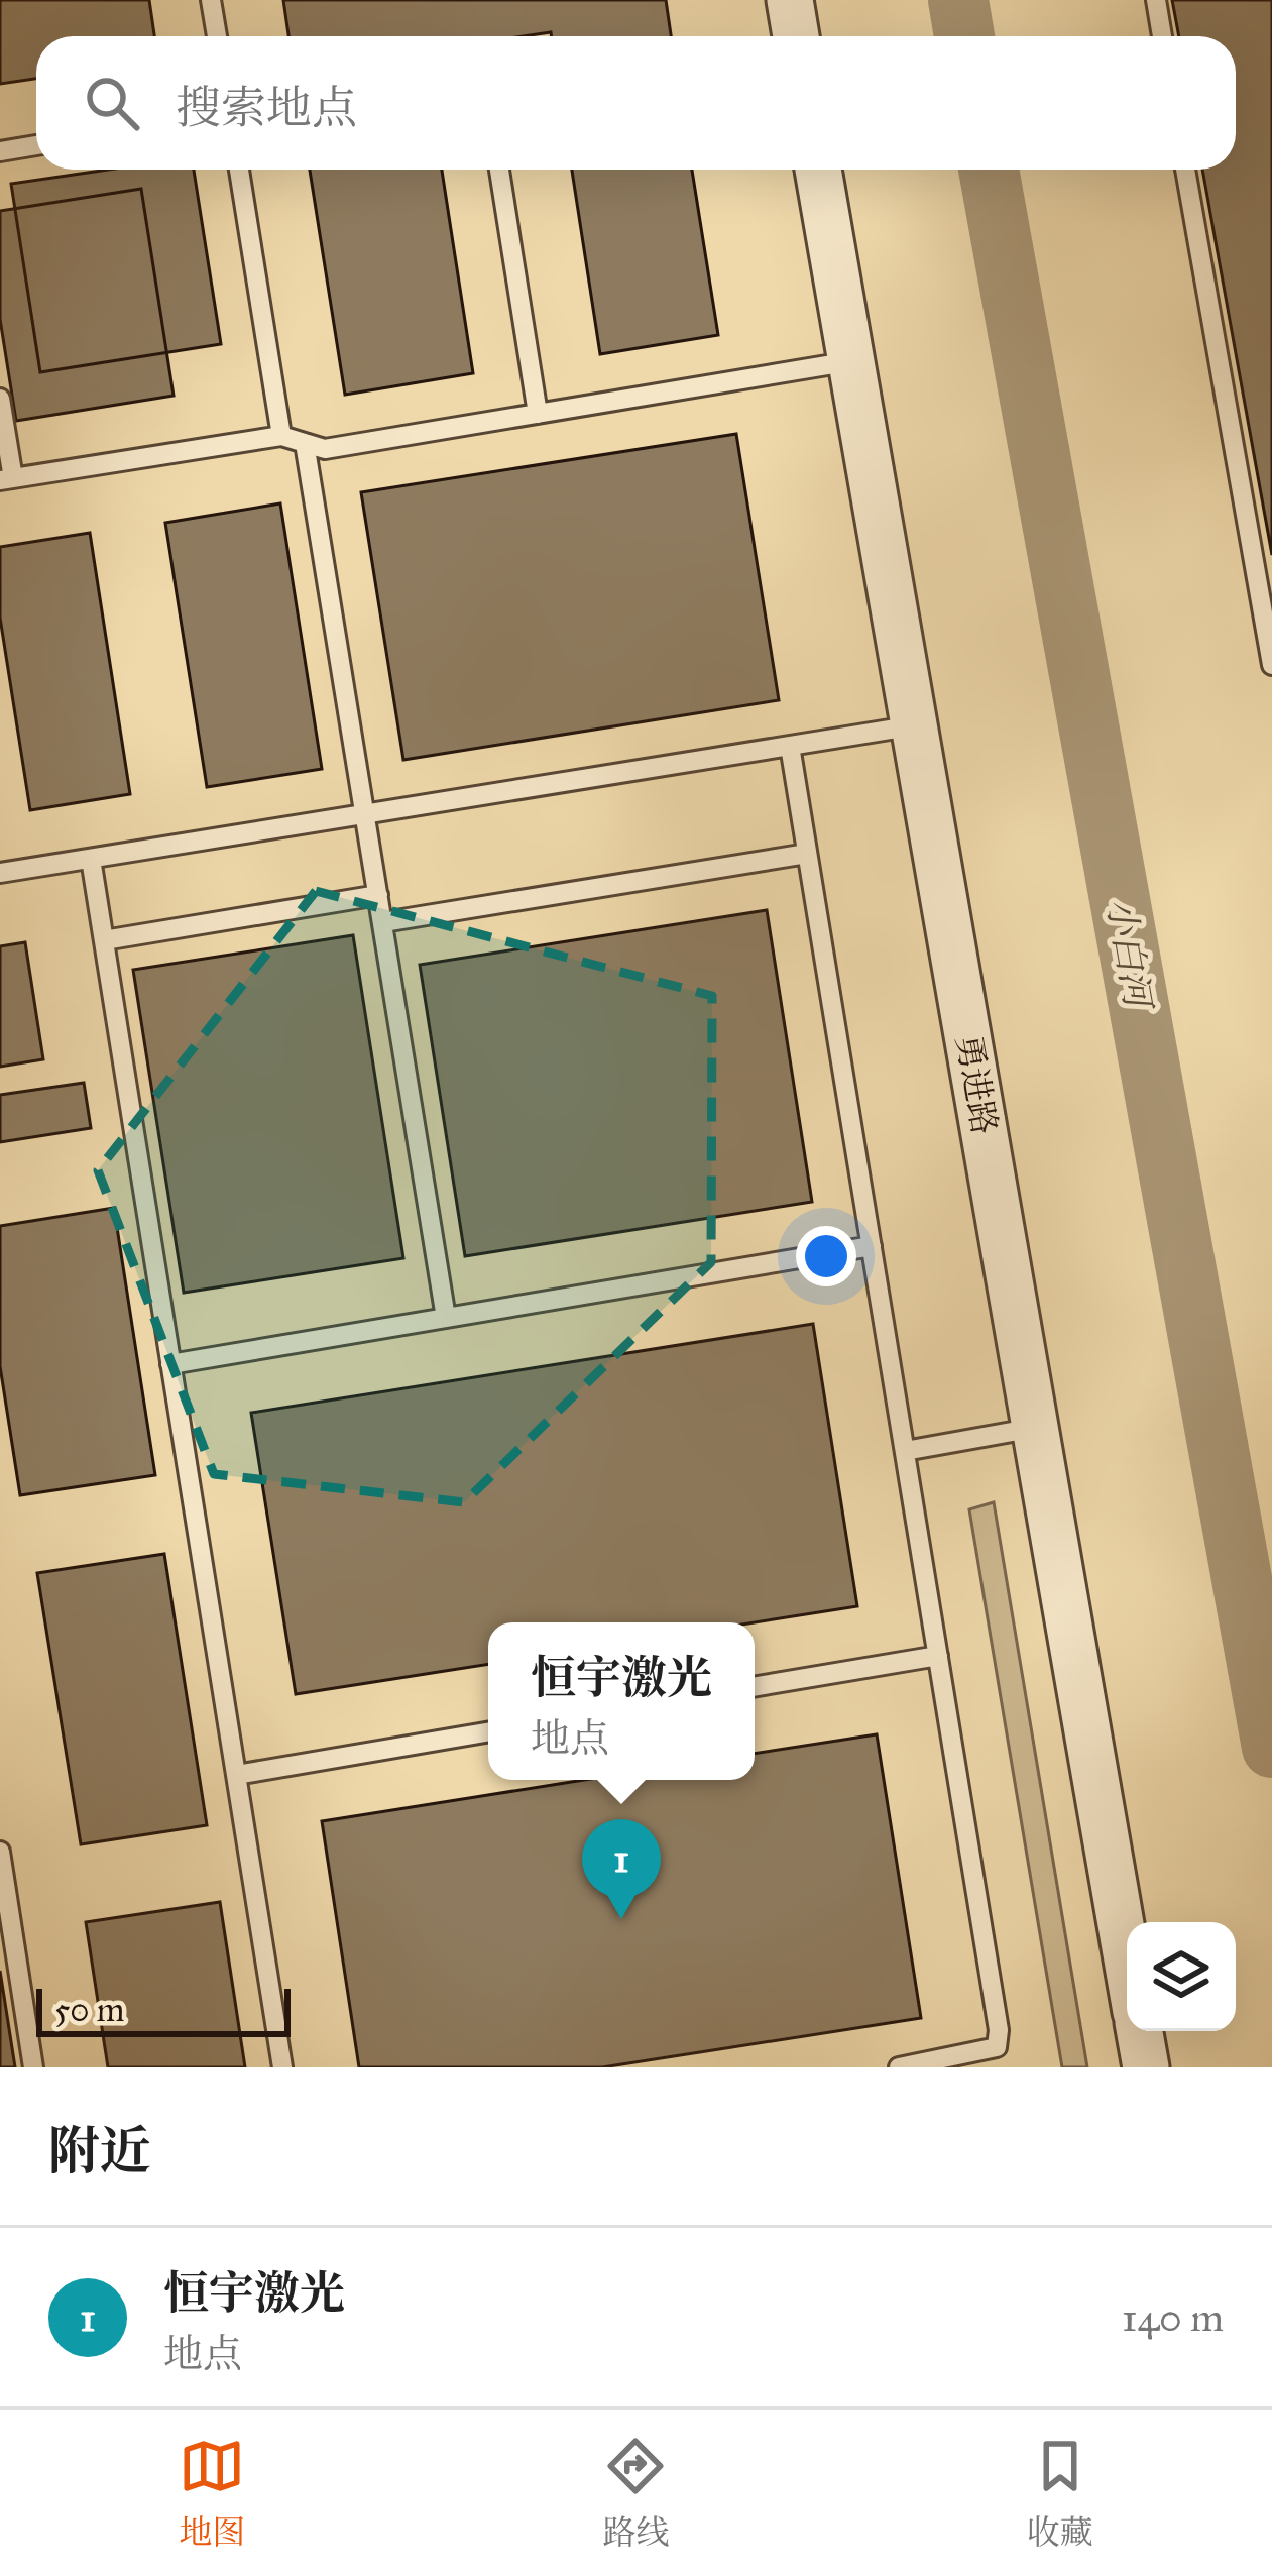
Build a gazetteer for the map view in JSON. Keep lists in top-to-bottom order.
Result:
{
  "streets": {
    "street": ["勇进路"]
  },
  "water": ["小白河"],
  "scale_bar": "50 m",
  "page": {
    "search": "搜索地点",
    "popup": ["恒宇激光", "地点"],
    "pins": "1",
    "scale": "50 m",
    "heading": "附近",
    "list": [
      {
        "mark": "1",
        "name": "恒宇激光",
        "note": "地点",
        "value": "140 m"
      }
    ],
    "nav": ["地图", "路线", "收藏"]
  }
}
